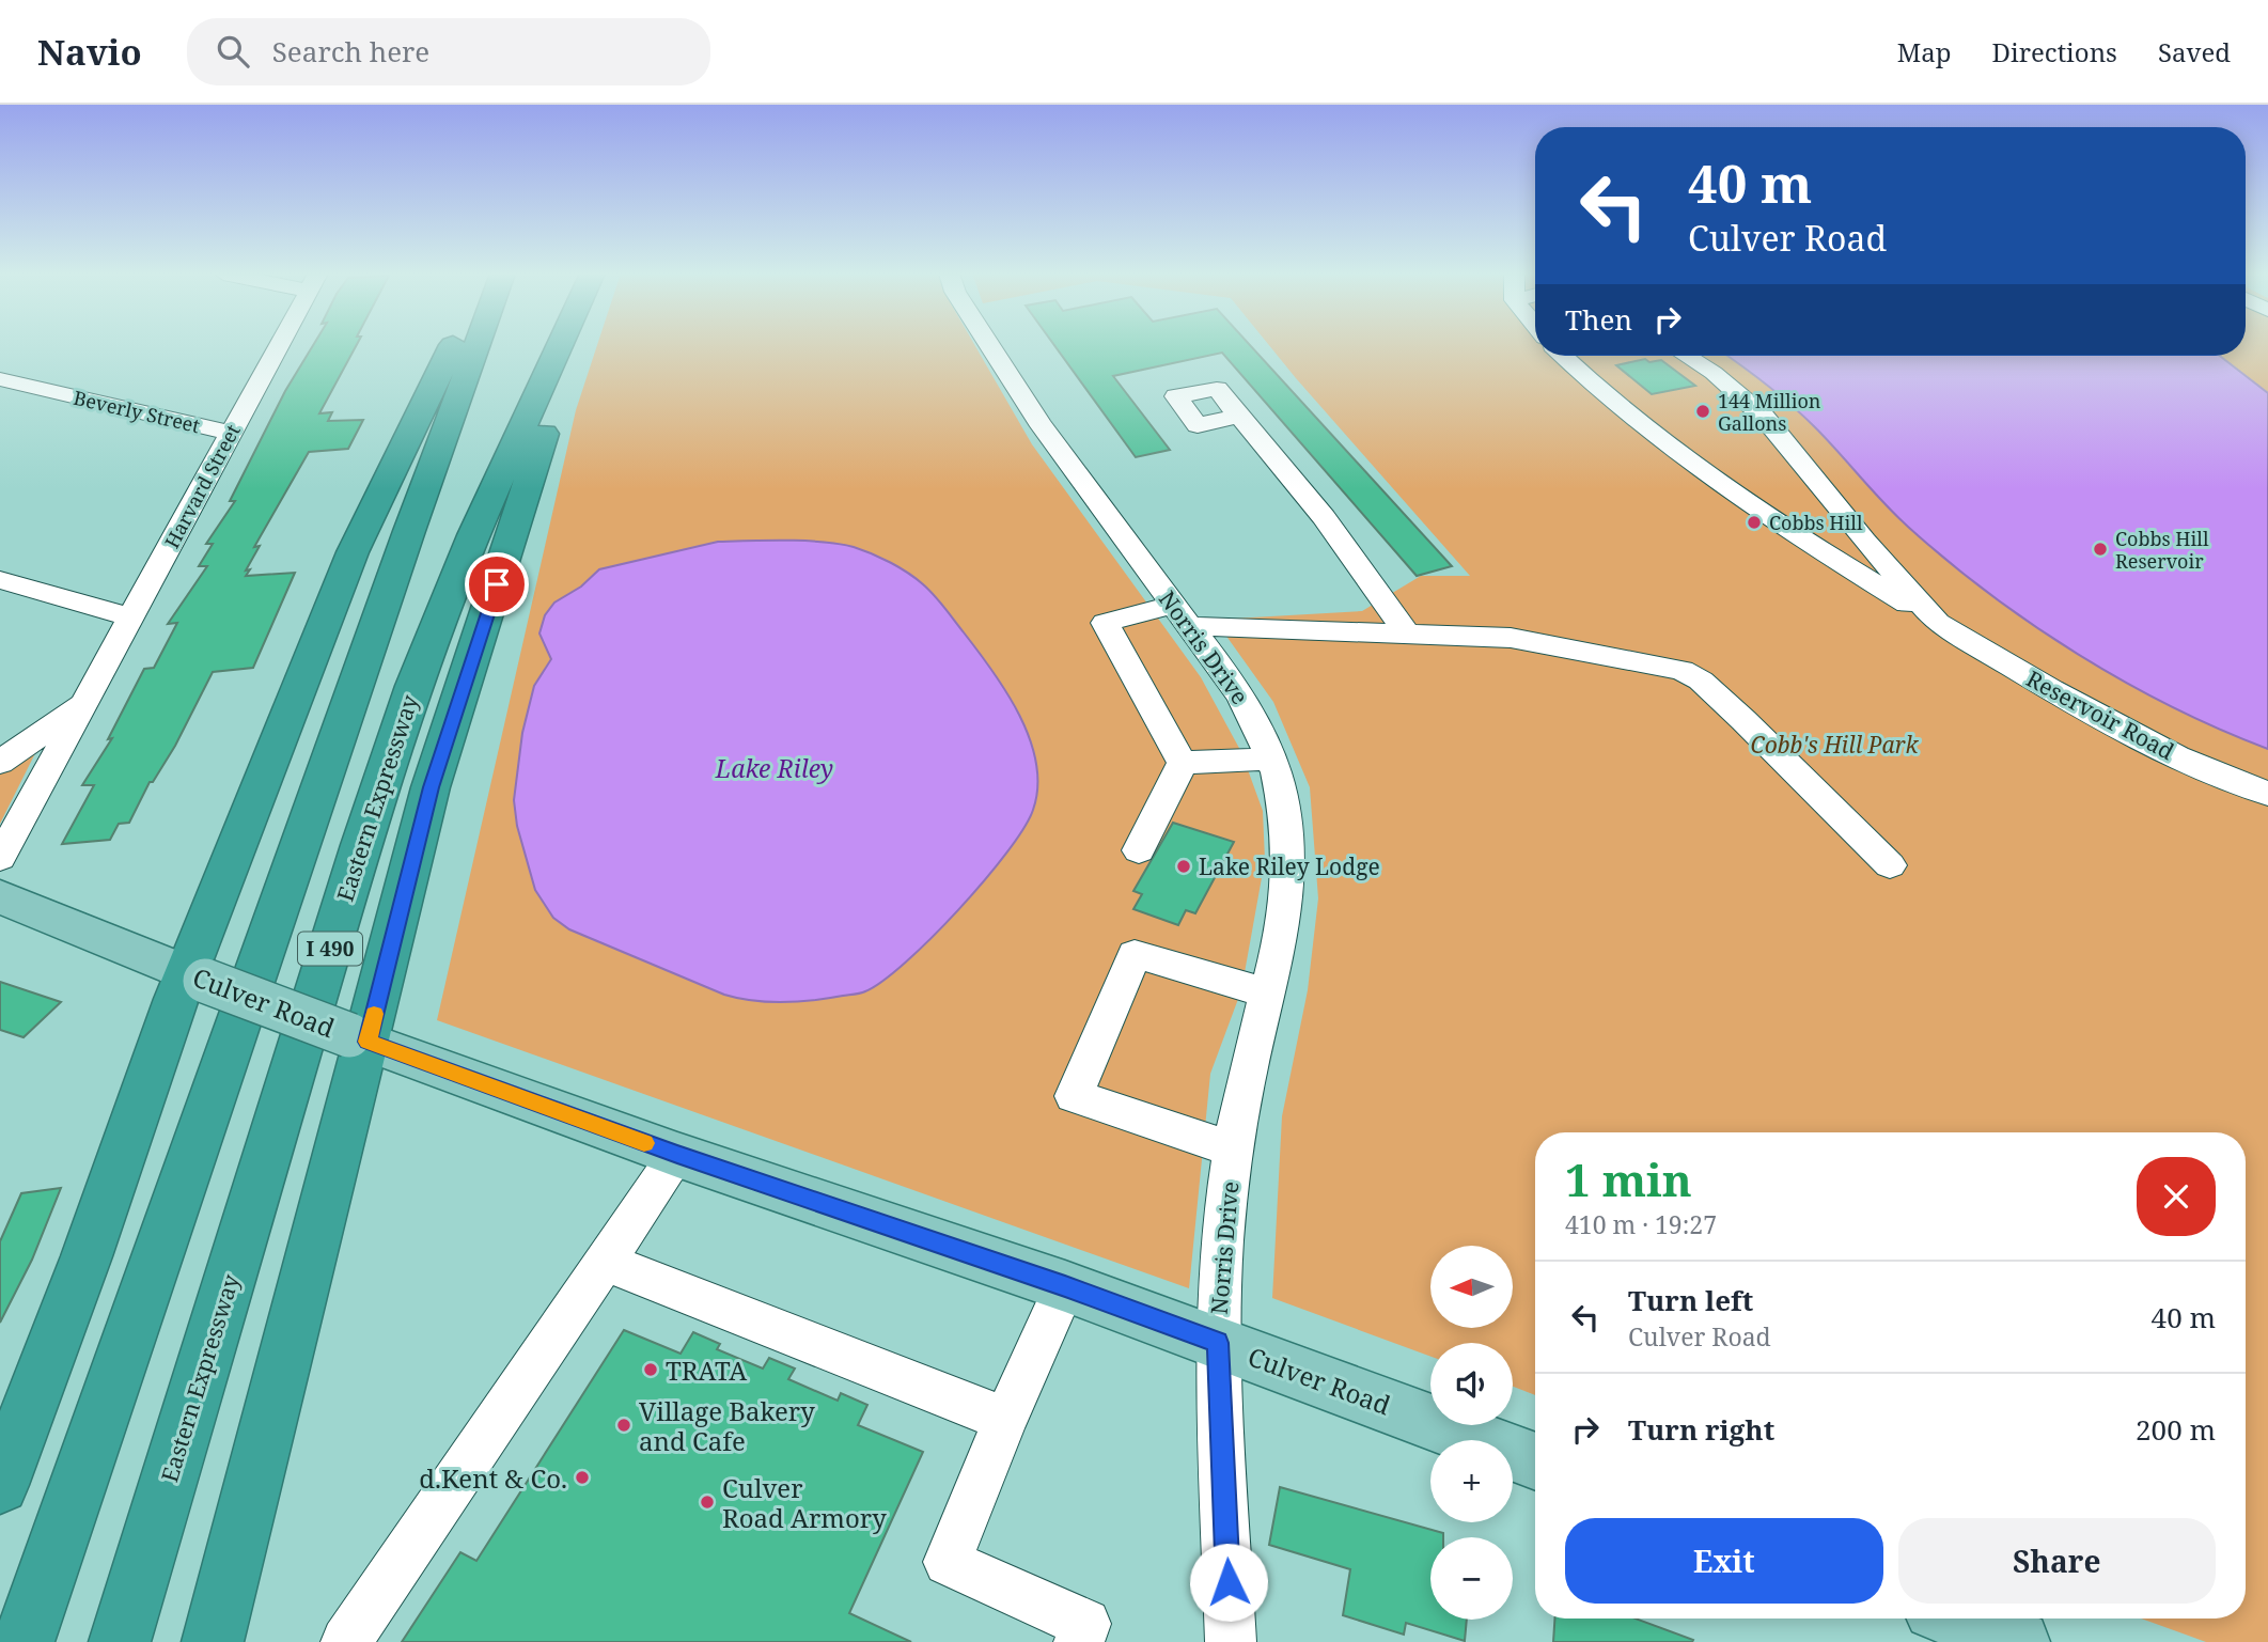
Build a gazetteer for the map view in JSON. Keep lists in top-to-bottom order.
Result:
{
  "streets": {
    "highway": ["Eastern Expressway", "I 490"],
    "main road": ["Culver Road"],
    "street": [
      "Beverly Street",
      "Harvard Street",
      "Norris Drive",
      "Reservoir Road"
    ]
  },
  "crossings": [
    ["Beverly Street", "Harvard Street"],
    ["Norris Drive", "Culver Road"]
  ],
  "water": ["Lake Riley"],
  "parks": ["Cobb's Hill Park"],
  "places": [
    "144 Million Gallons",
    "Cobbs Hill",
    "Cobbs Hill Reservoir",
    "Lake Riley Lodge",
    "TRATA",
    "Village Bakery and Cafe",
    "d.Kent & Co.",
    "Culver Road Armory"
  ],
  "north": "left",
  "page": {
    "header": "Navio",
    "search": "Search here",
    "nav": ["Map", "Directions", "Saved"],
    "turn": ["40 m", "Culver Road"],
    "then": "Then",
    "heading": ["1 min", "410 m · 19:27"],
    "map_buttons": ["+", "−"],
    "list": [
      {
        "name": "Turn left",
        "note": "Culver Road",
        "value": "40 m"
      },
      {
        "name": "Turn right",
        "value": "200 m"
      }
    ],
    "buttons": ["Exit", "Share"]
  }
}
